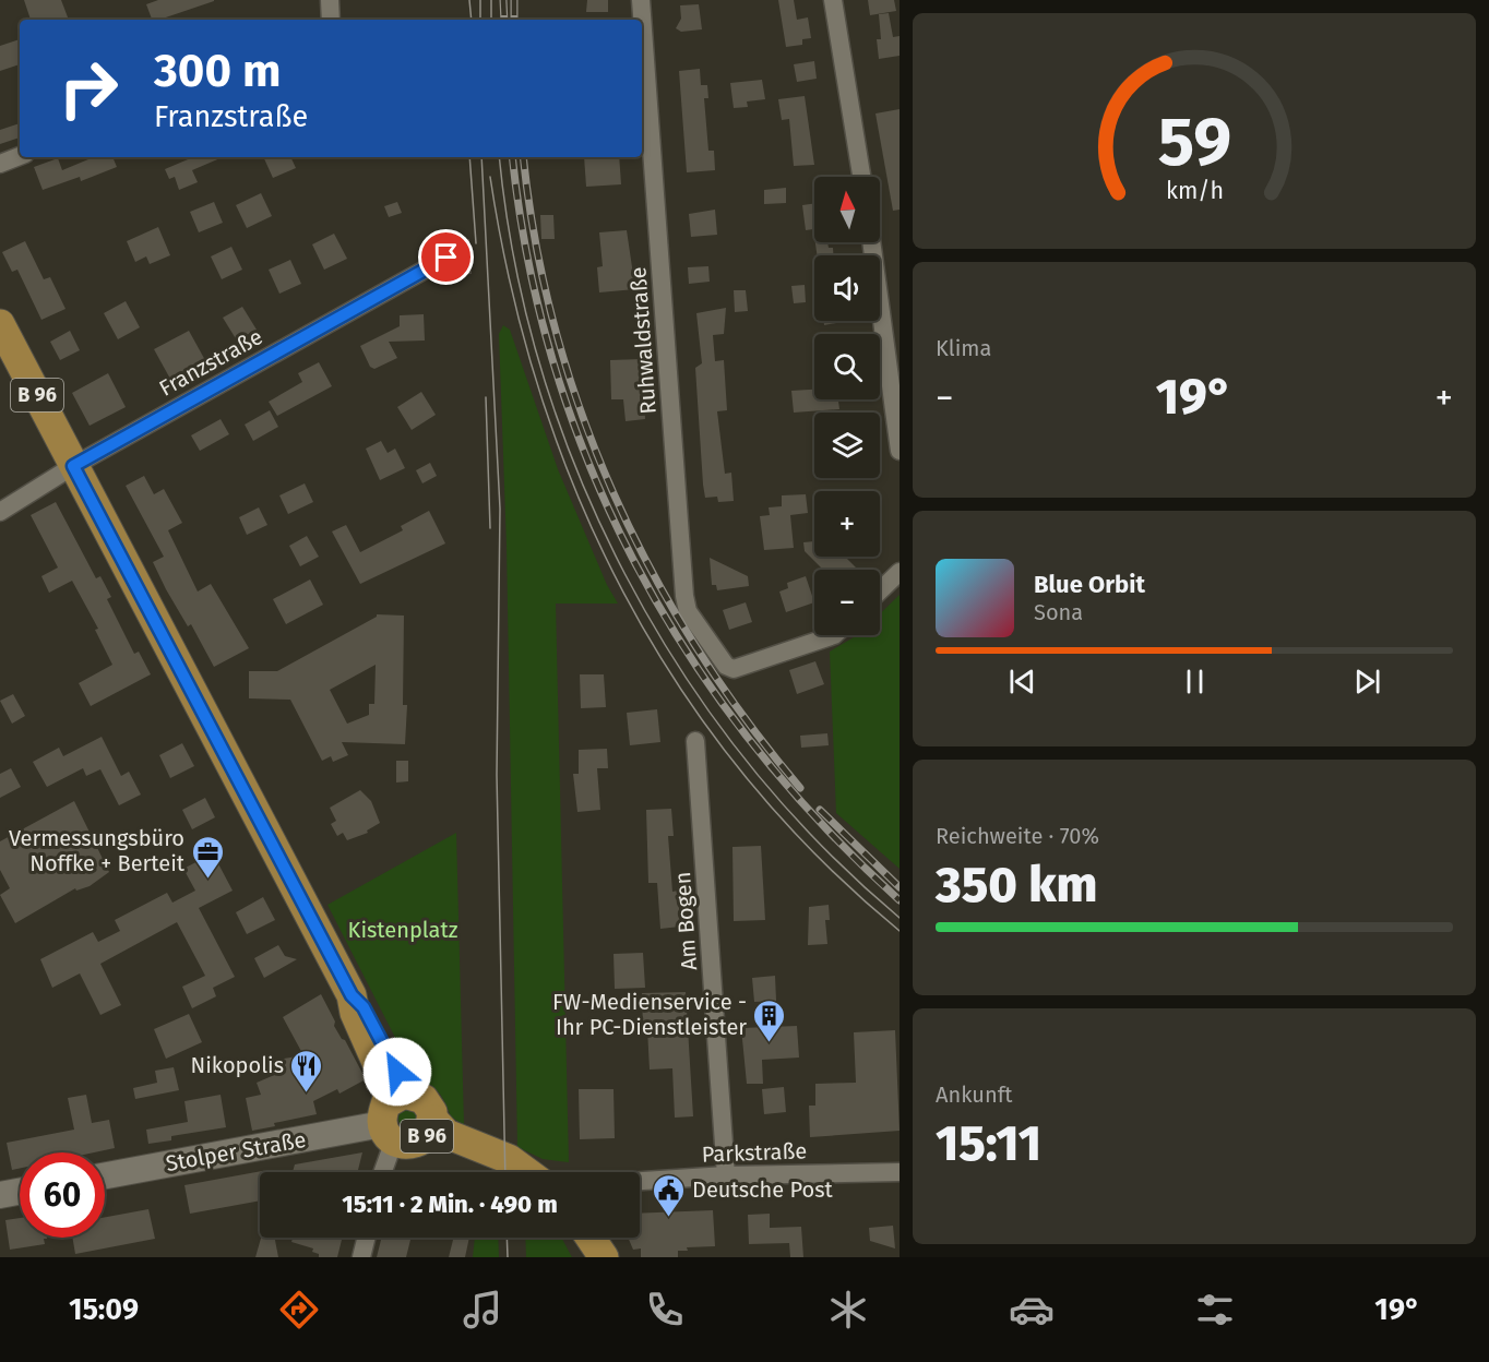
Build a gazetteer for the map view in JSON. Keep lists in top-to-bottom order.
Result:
{
  "streets": {
    "main road": ["B 96", "Stolper Straße"],
    "street": [
      "Ruhwaldstraße",
      "Franzstraße",
      "Am Bogen",
      "Parkstraße"
    ]
  },
  "crossings": [
    ["Franzstraße", "B 96"],
    ["B 96", "Stolper Straße"],
    ["Am Bogen", "Parkstraße"]
  ],
  "parks": ["Kistenplatz"],
  "places": {
    "office": ["Vermessungsbüro Noffke + Berteit"],
    "building": ["FW-Medienservice - Ihr PC-Dienstleister"],
    "restaurant": ["Nikopolis"],
    "public building": ["Deutsche Post"]
  },
  "north": "top",
  "page": {
    "turn": ["300 m", "Franzstraße"],
    "map_buttons": ["+", "−"],
    "tile": [
      "Klima",
      ["Reichweite · 70%", "350 km"],
      ["Ankunft", "15:11"]
    ],
    "heat": ["−", "19°", "+"],
    "song": ["Blue Orbit", "Sona"],
    "limit": "60",
    "trip": "15:11 · 2 Min. · 490 m",
    "tabs": ["15:09", "19°"],
    "gauge": ["59", "km/h"]
  }
}
